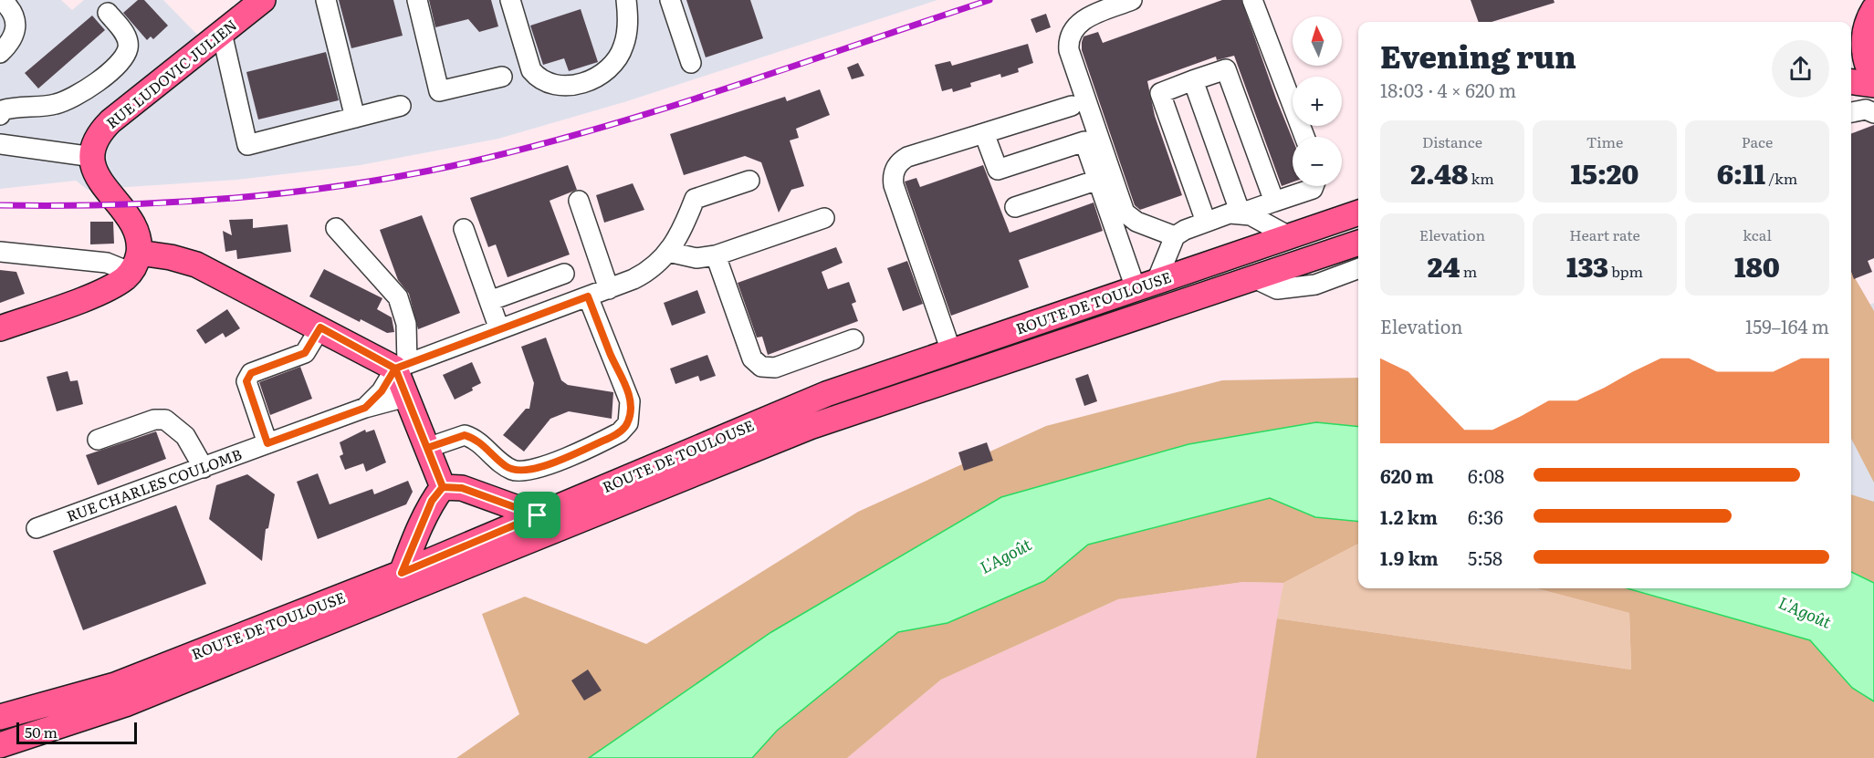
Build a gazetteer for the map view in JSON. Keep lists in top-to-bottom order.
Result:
{
  "streets": {
    "main road": ["RUE LUDOVIC JULIEN", "ROUTE DE TOULOUSE"],
    "street": ["RUE CHARLES COULOMB"]
  },
  "water": ["L'Agoût"],
  "scale_bar": "50 m",
  "north": "top",
  "page": {
    "map_buttons": ["+", "−"],
    "heading": ["Evening run", "18:03 · 4 × 620 m"],
    "stats": [
      ["Distance", "2.48 km"],
      ["Time", "15:20"],
      ["Pace", "6:11 /km"],
      ["Elevation", "24 m"],
      ["Heart rate", "133 bpm"],
      ["kcal", "180"]
    ],
    "chart": ["Elevation", "159–164 m"],
    "list": [
      {
        "name": "620 m",
        "note": "6:08"
      },
      {
        "name": "1.2 km",
        "note": "6:36"
      },
      {
        "name": "1.9 km",
        "note": "5:58"
      }
    ],
    "scale": "50 m"
  }
}
